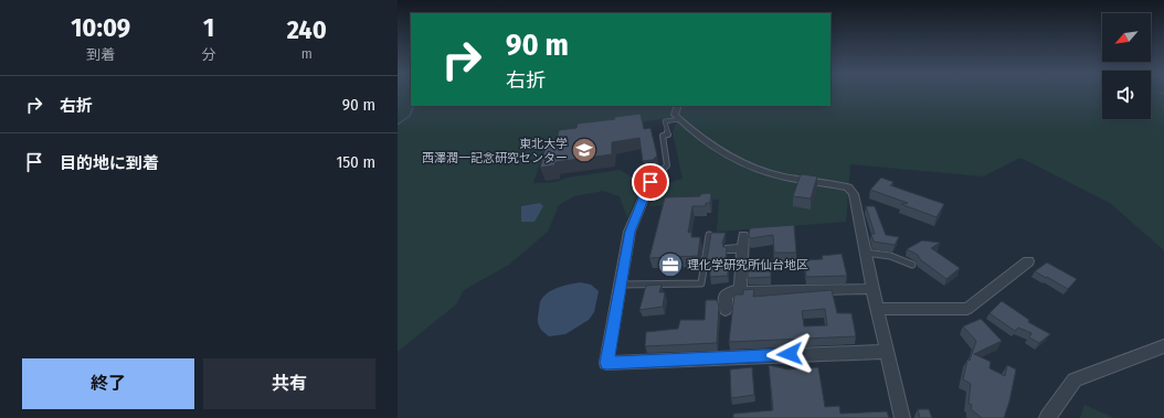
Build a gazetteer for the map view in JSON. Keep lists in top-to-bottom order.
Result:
{
  "places": {
    "school or university": ["東北大学 西澤潤一記念研究センター"],
    "office": ["理化学研究所仙台地区"]
  },
  "north": "bottom left",
  "page": {
    "eta": [
      "10:09",
      "到着",
      "1",
      "分",
      "240",
      "m"
    ],
    "turn": ["90 m", "右折"],
    "list": [
      {
        "name": "右折",
        "value": "90 m"
      },
      {
        "name": "目的地に到着",
        "value": "150 m"
      }
    ],
    "buttons": ["終了", "共有"]
  }
}
